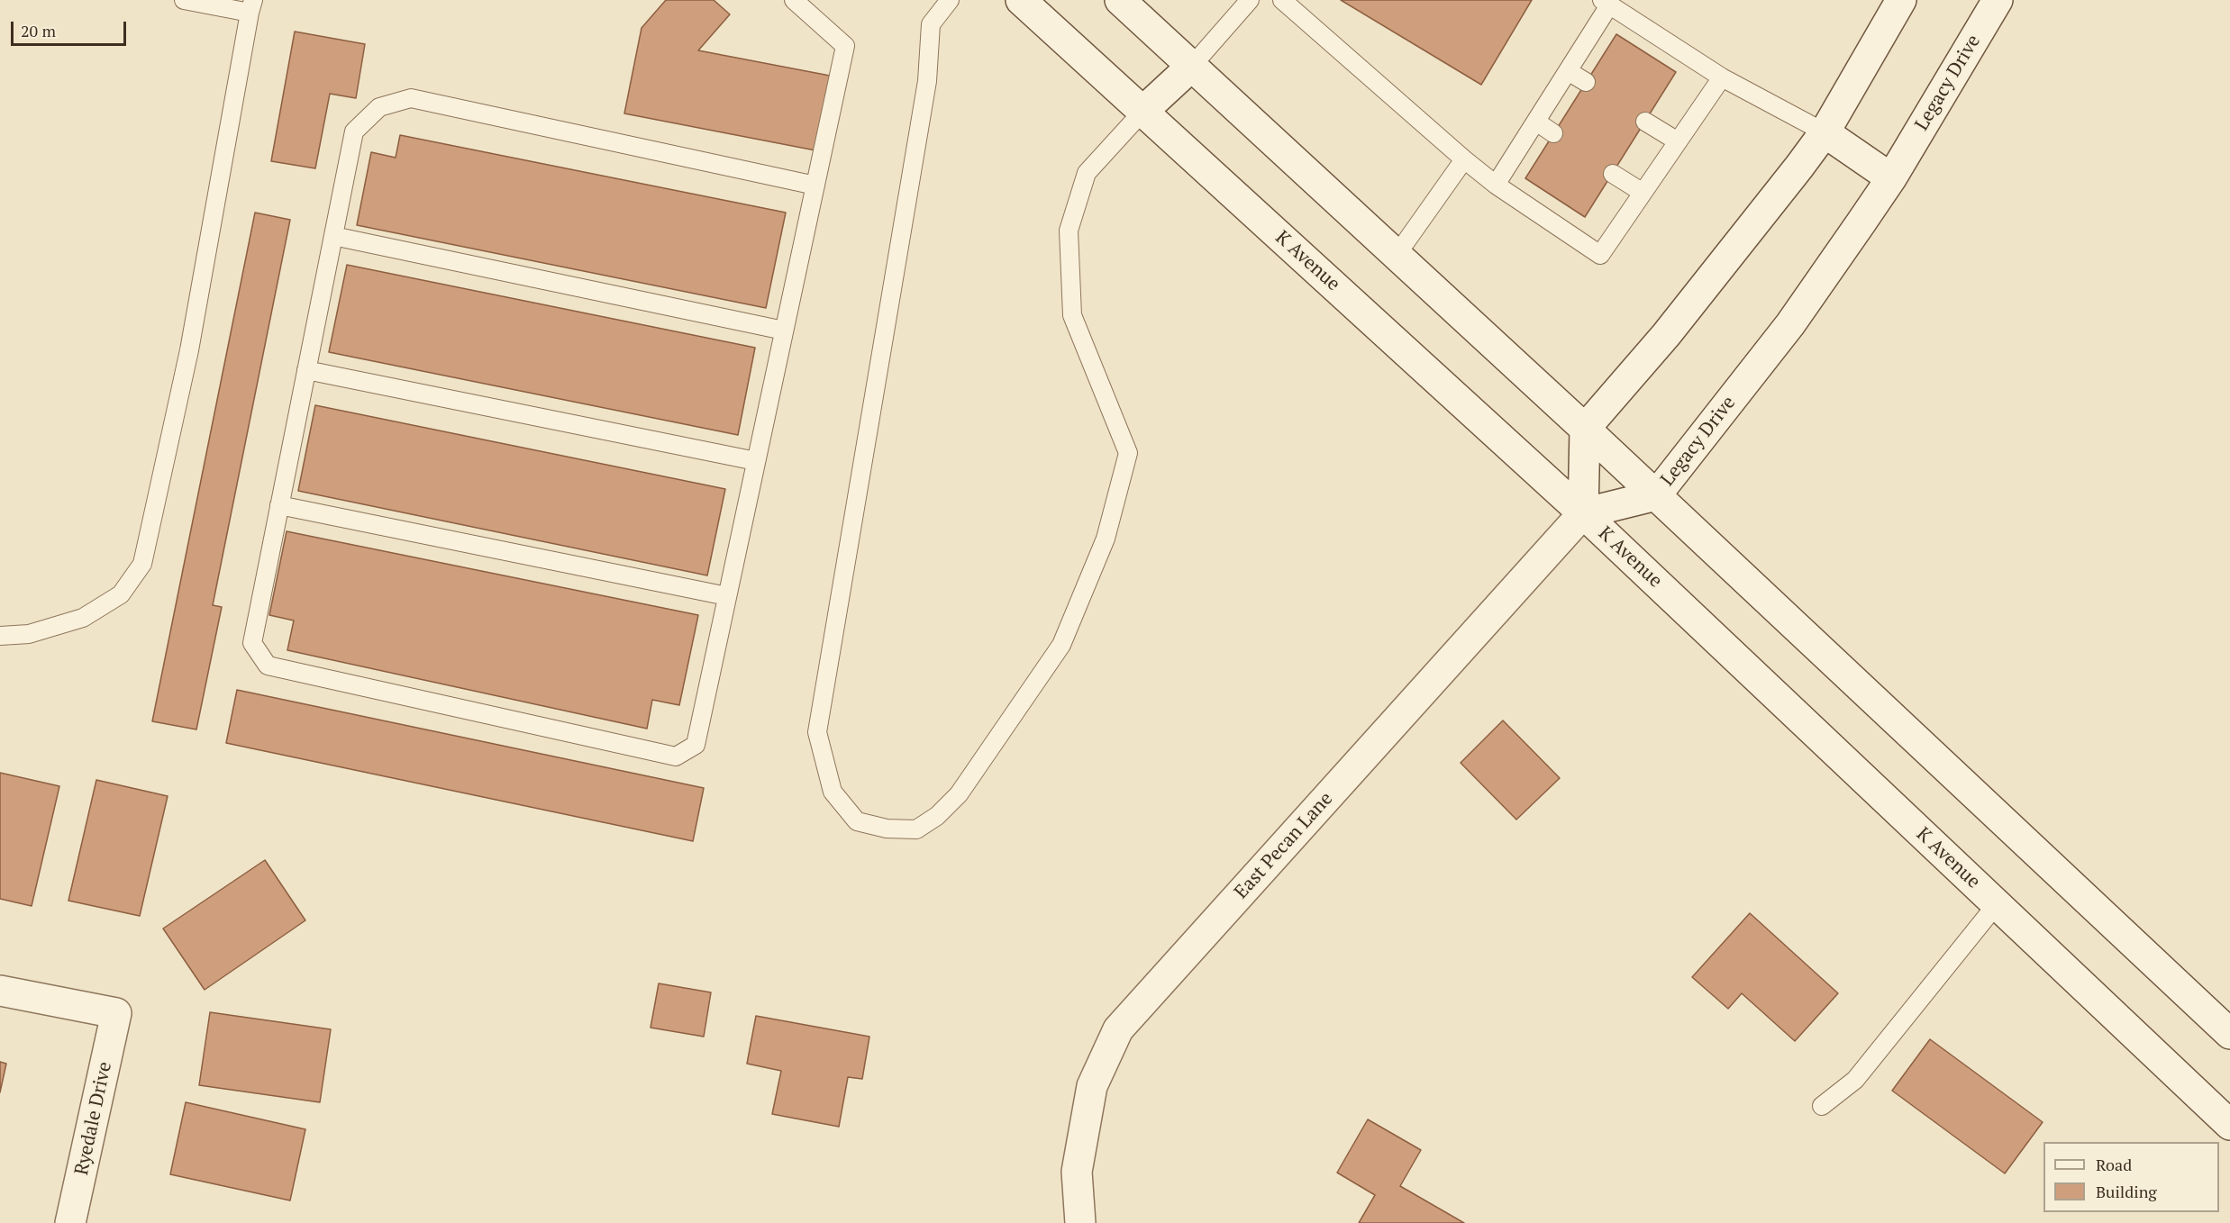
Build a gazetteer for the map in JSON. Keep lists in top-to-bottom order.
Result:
{
  "streets": {
    "main road": [
      "Legacy Drive",
      "K Avenue",
      "East Pecan Lane",
      "Ryedale Drive"
    ]
  },
  "crossings": [
    ["Legacy Drive", "K Avenue"],
    ["Legacy Drive", "East Pecan Lane"],
    ["K Avenue", "East Pecan Lane"]
  ],
  "legend": ["Road", "Building"],
  "scale_bar": "20 m"
}
